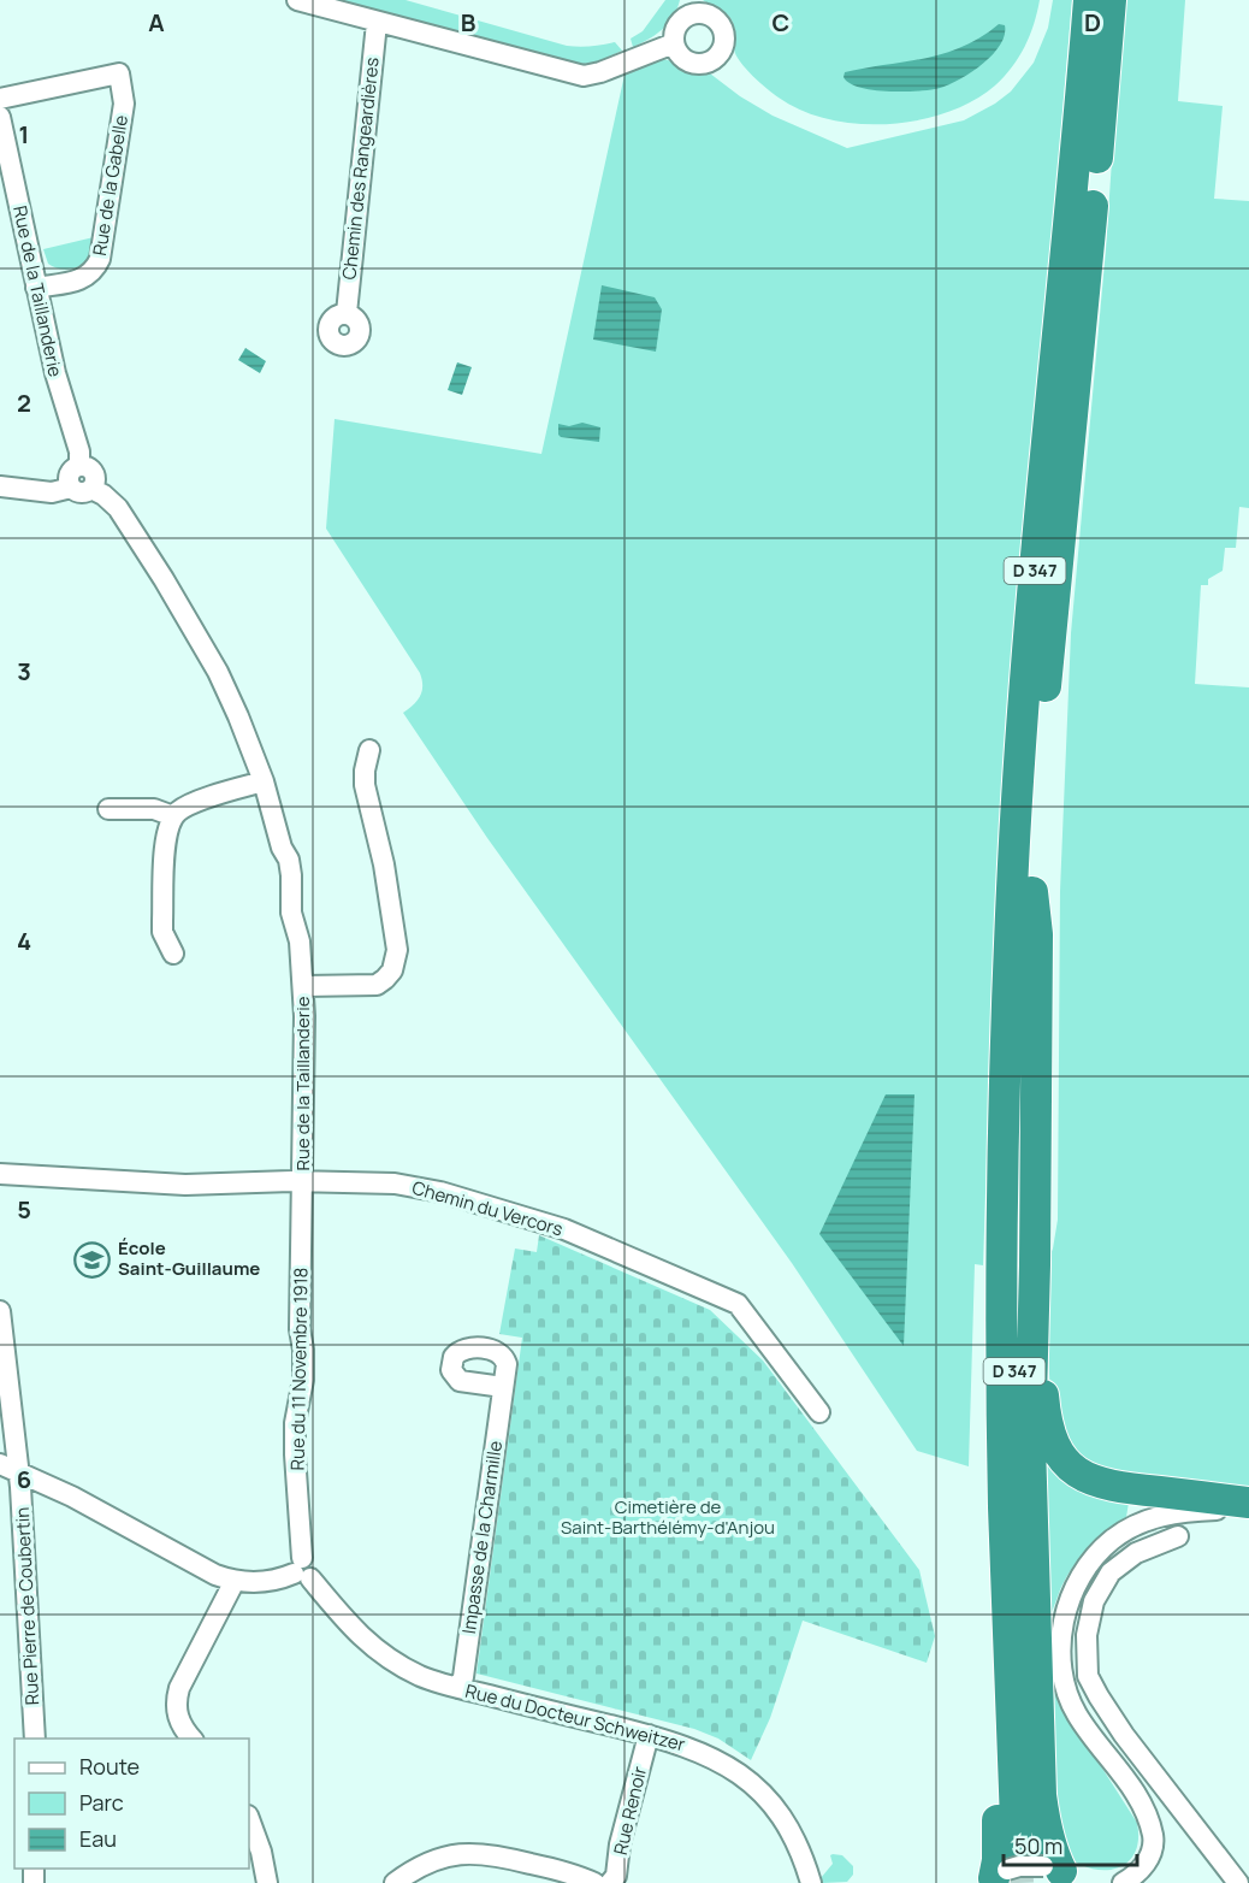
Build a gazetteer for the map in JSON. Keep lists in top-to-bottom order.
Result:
{
  "streets": {
    "highway": ["D 347"],
    "street": [
      "Chemin des Rangeardières",
      "Rue de la Gabelle",
      "Rue de la Taillanderie",
      "Chemin du Vercors",
      "Rue du 11 Novembre 1918",
      "Impasse de la Charmille",
      "Rue Pierre de Coubertin",
      "Rue du Docteur Schweitzer",
      "Rue Renoir"
    ]
  },
  "crossings": [
    ["Rue de la Gabelle", "Rue de la Taillanderie"],
    ["Rue de la Taillanderie", "Chemin du Vercors"],
    ["Rue de la Taillanderie", "Rue du 11 Novembre 1918"],
    ["Chemin du Vercors", "Rue du 11 Novembre 1918"],
    ["Rue du 11 Novembre 1918", "Rue du Docteur Schweitzer"],
    ["Impasse de la Charmille", "Rue du Docteur Schweitzer"],
    ["Rue du Docteur Schweitzer", "Rue Renoir"]
  ],
  "parks": ["Cimetière de Saint-Barthélémy-d'Anjou"],
  "places": {
    "school or university": ["École Saint-Guillaume"]
  },
  "legend": ["Route", "Parc", "Eau"],
  "scale_bar": "50 m",
  "grid": {
    "columns": [
      "A",
      "B",
      "C",
      "D"
    ],
    "rows": [
      "1",
      "2",
      "3",
      "4",
      "5",
      "6"
    ]
  }
}
